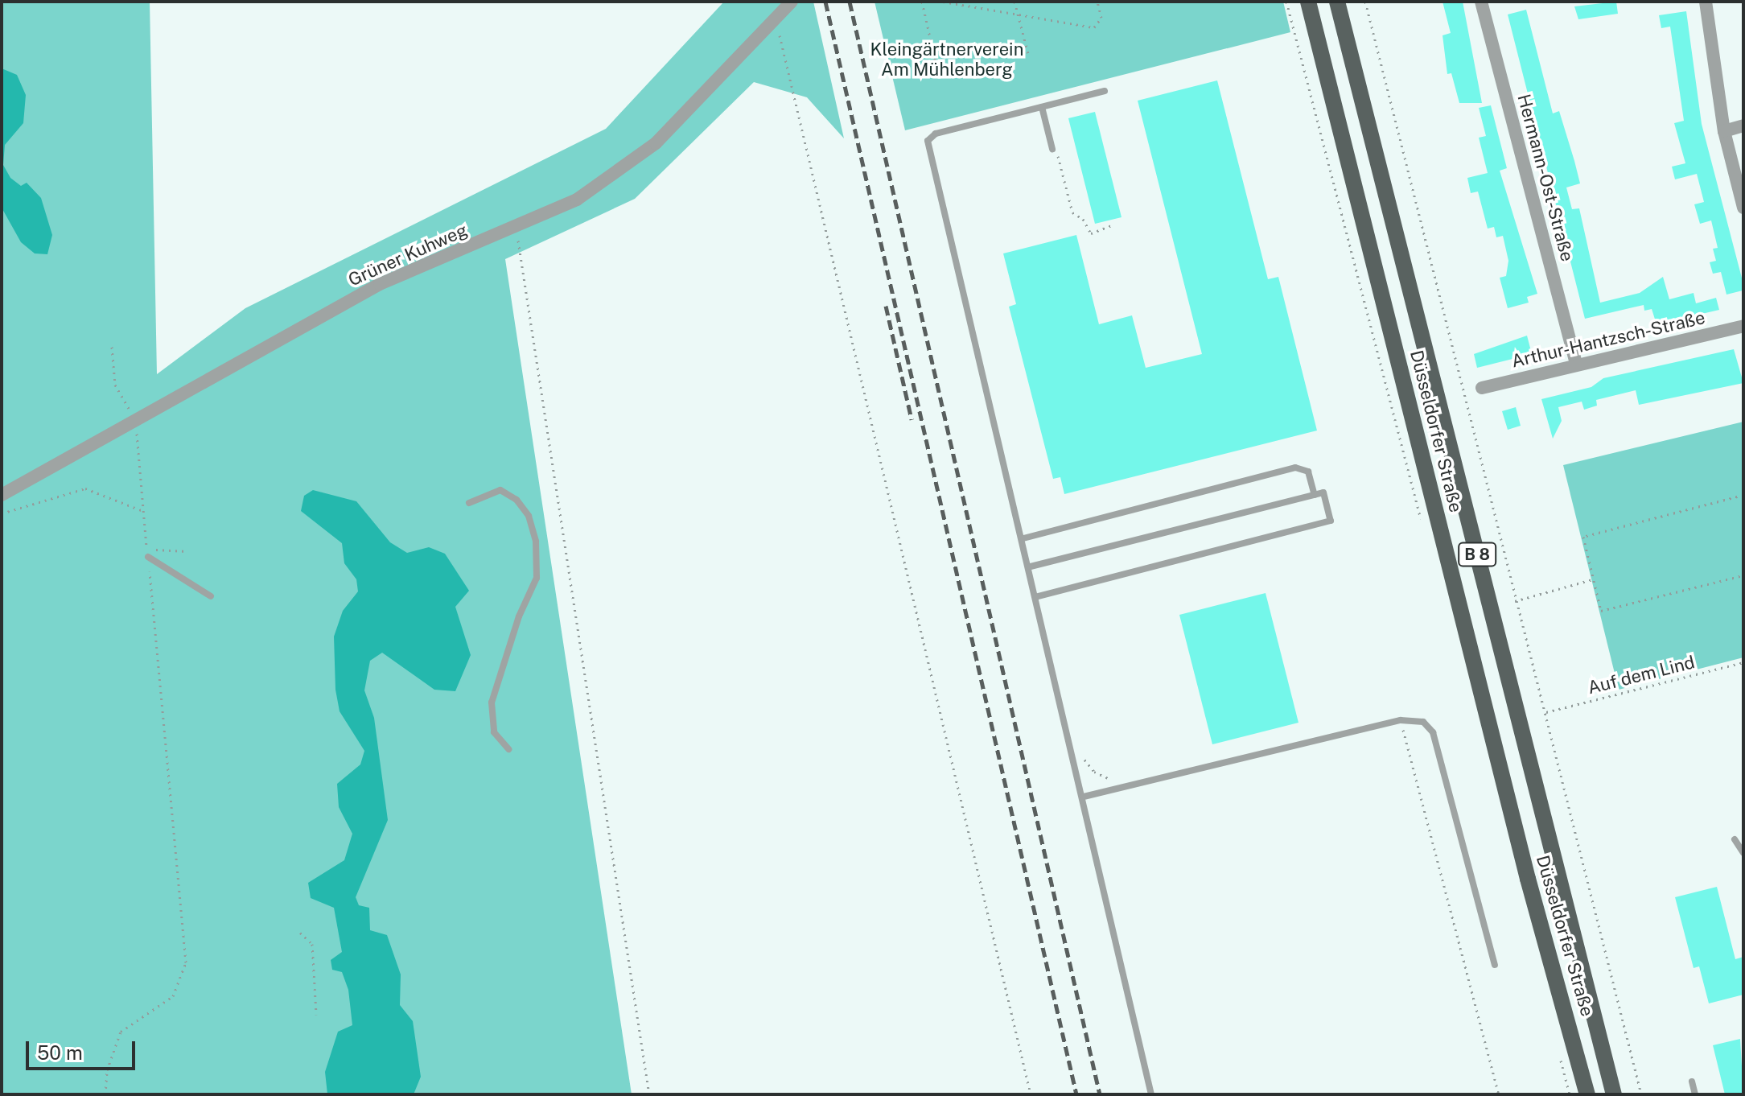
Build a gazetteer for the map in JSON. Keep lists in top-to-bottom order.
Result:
{
  "streets": {
    "main road": ["Düsseldorfer Straße", "B 8"],
    "street": ["Hermann-Ost-Straße", "Grüner Kuhweg", "Arthur-Hantzsch-Straße"],
    "path": ["Auf dem Lind"]
  },
  "crossings": [
    ["Hermann-Ost-Straße", "Arthur-Hantzsch-Straße"]
  ],
  "parks": ["Kleingärtnerverein Am Mühlenberg"],
  "scale_bar": "50 m"
}
